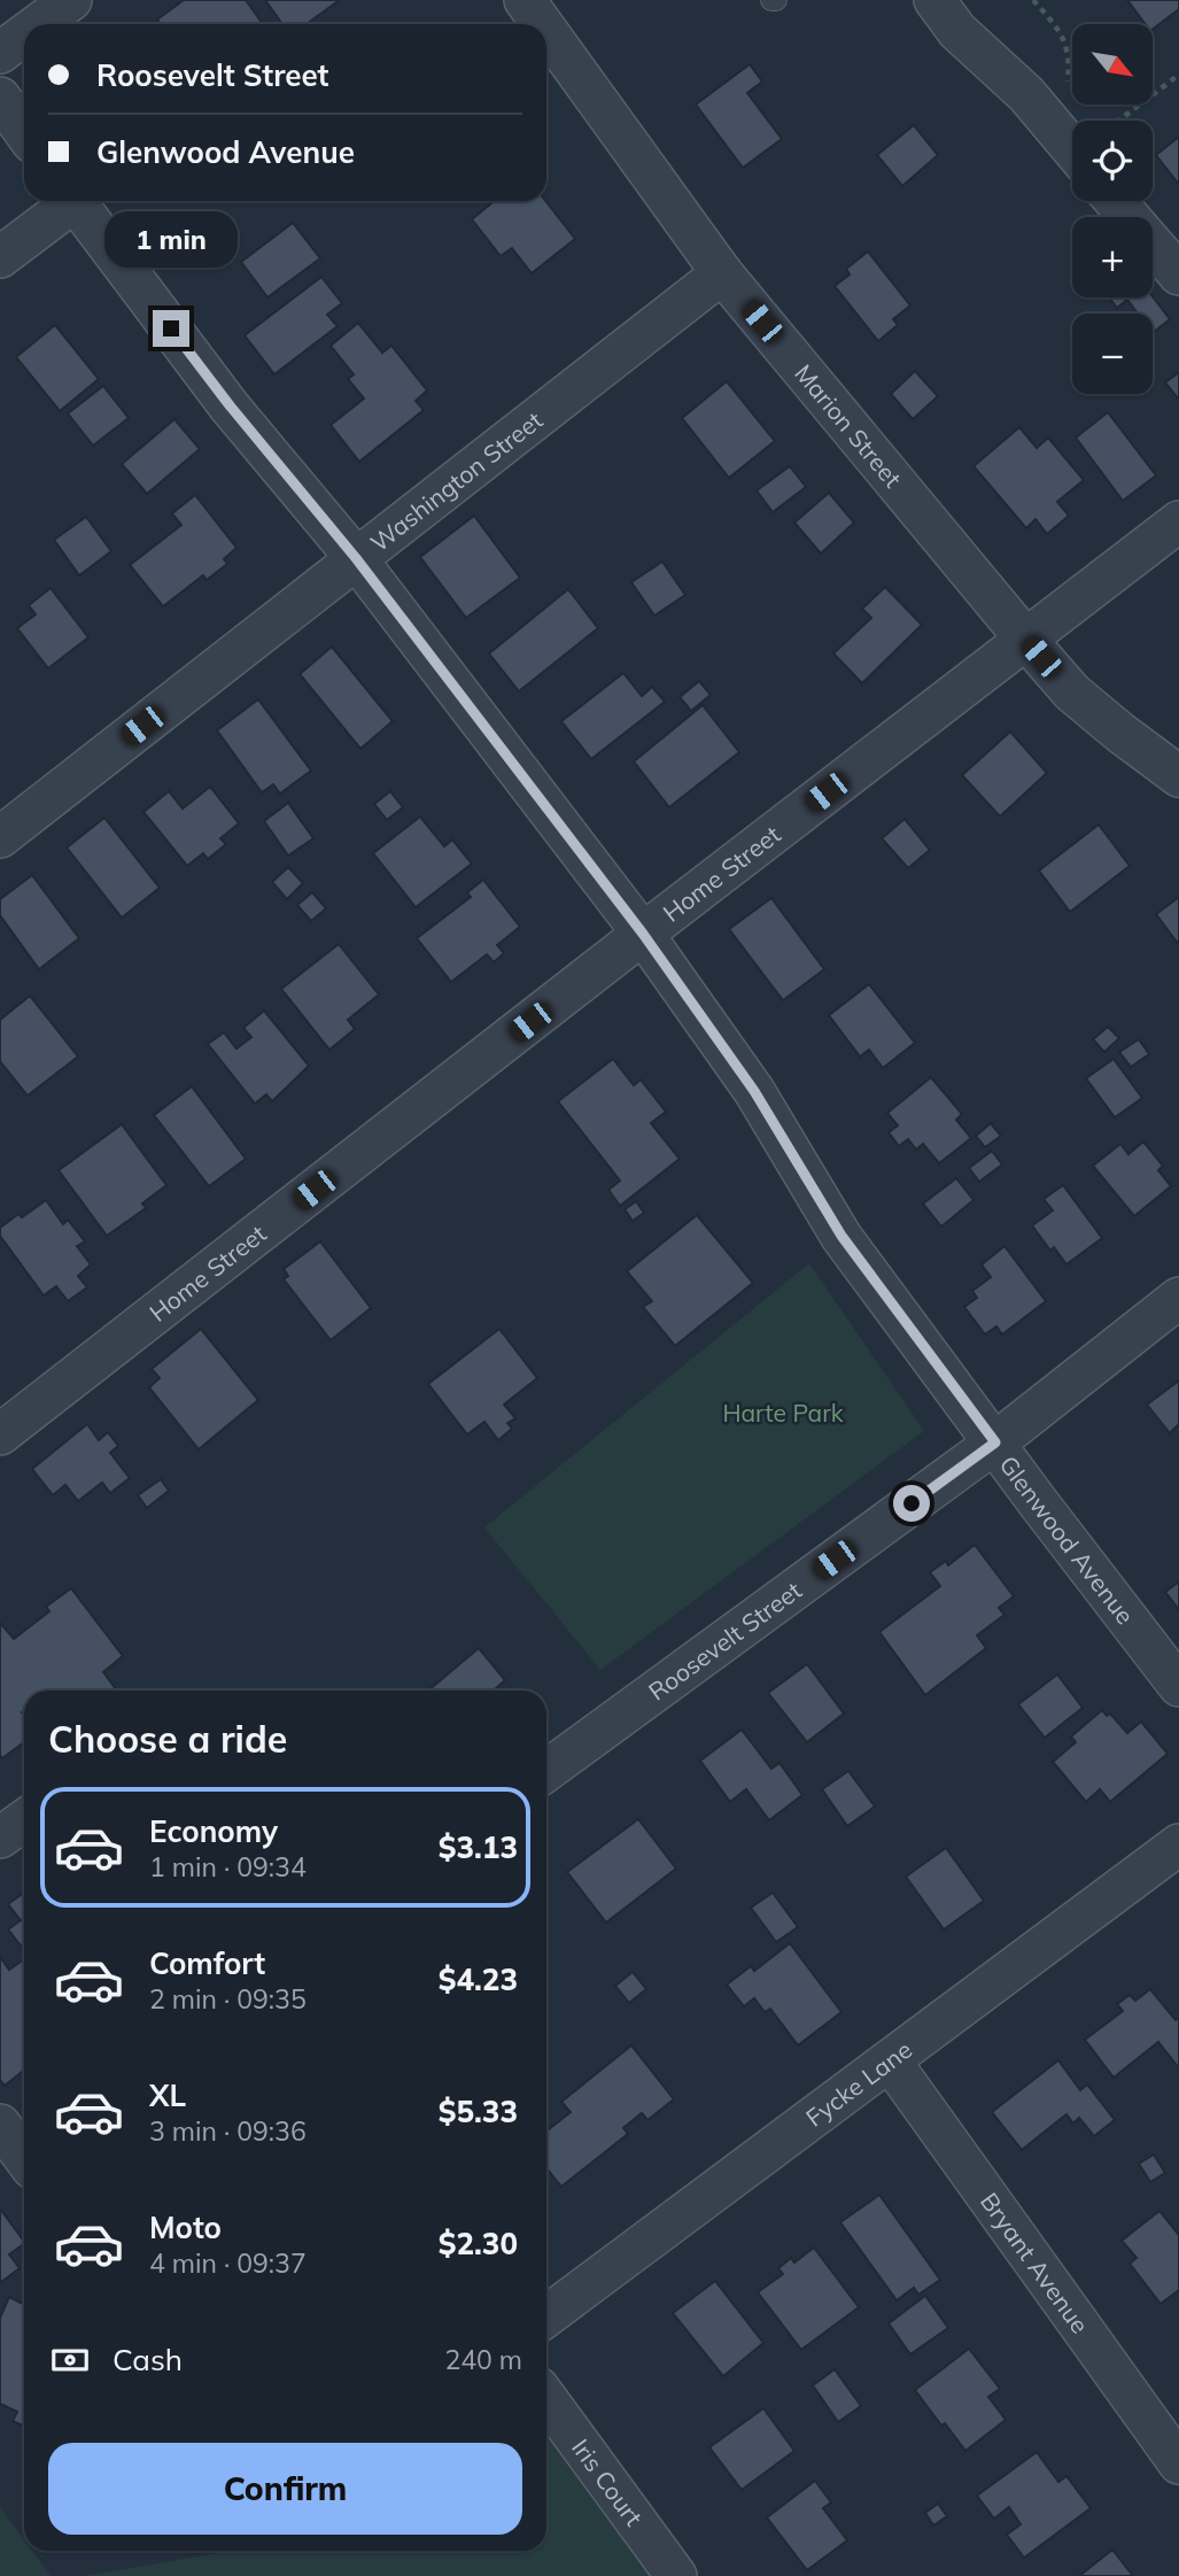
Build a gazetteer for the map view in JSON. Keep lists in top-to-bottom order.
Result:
{
  "streets": {
    "street": [
      "Marion Street",
      "Washington Street",
      "Home Street",
      "Glenwood Avenue",
      "Roosevelt Street",
      "Fycke Lane",
      "Bryant Avenue",
      "Iris Court"
    ]
  },
  "crossings": [
    ["Marion Street", "Washington Street"],
    ["Marion Street", "Home Street"],
    ["Washington Street", "Glenwood Avenue"],
    ["Home Street", "Glenwood Avenue"],
    ["Glenwood Avenue", "Roosevelt Street"],
    ["Fycke Lane", "Bryant Avenue"]
  ],
  "parks": ["Harte Park"],
  "north": "bottom right",
  "page": {
    "map_buttons": ["+", "−"],
    "banner": ["Roosevelt Street", "Glenwood Avenue"],
    "bubble": "1 min",
    "heading": "Choose a ride",
    "list": [
      {
        "name": "Economy",
        "note": "1 min · 09:34",
        "value": "$3.13"
      },
      {
        "name": "Comfort",
        "note": "2 min · 09:35",
        "value": "$4.23"
      },
      {
        "name": "XL",
        "note": "3 min · 09:36",
        "value": "$5.33"
      },
      {
        "name": "Moto",
        "note": "4 min · 09:37",
        "value": "$2.30"
      }
    ],
    "pay": ["Cash", "240 m"],
    "buttons": "Confirm"
  }
}
